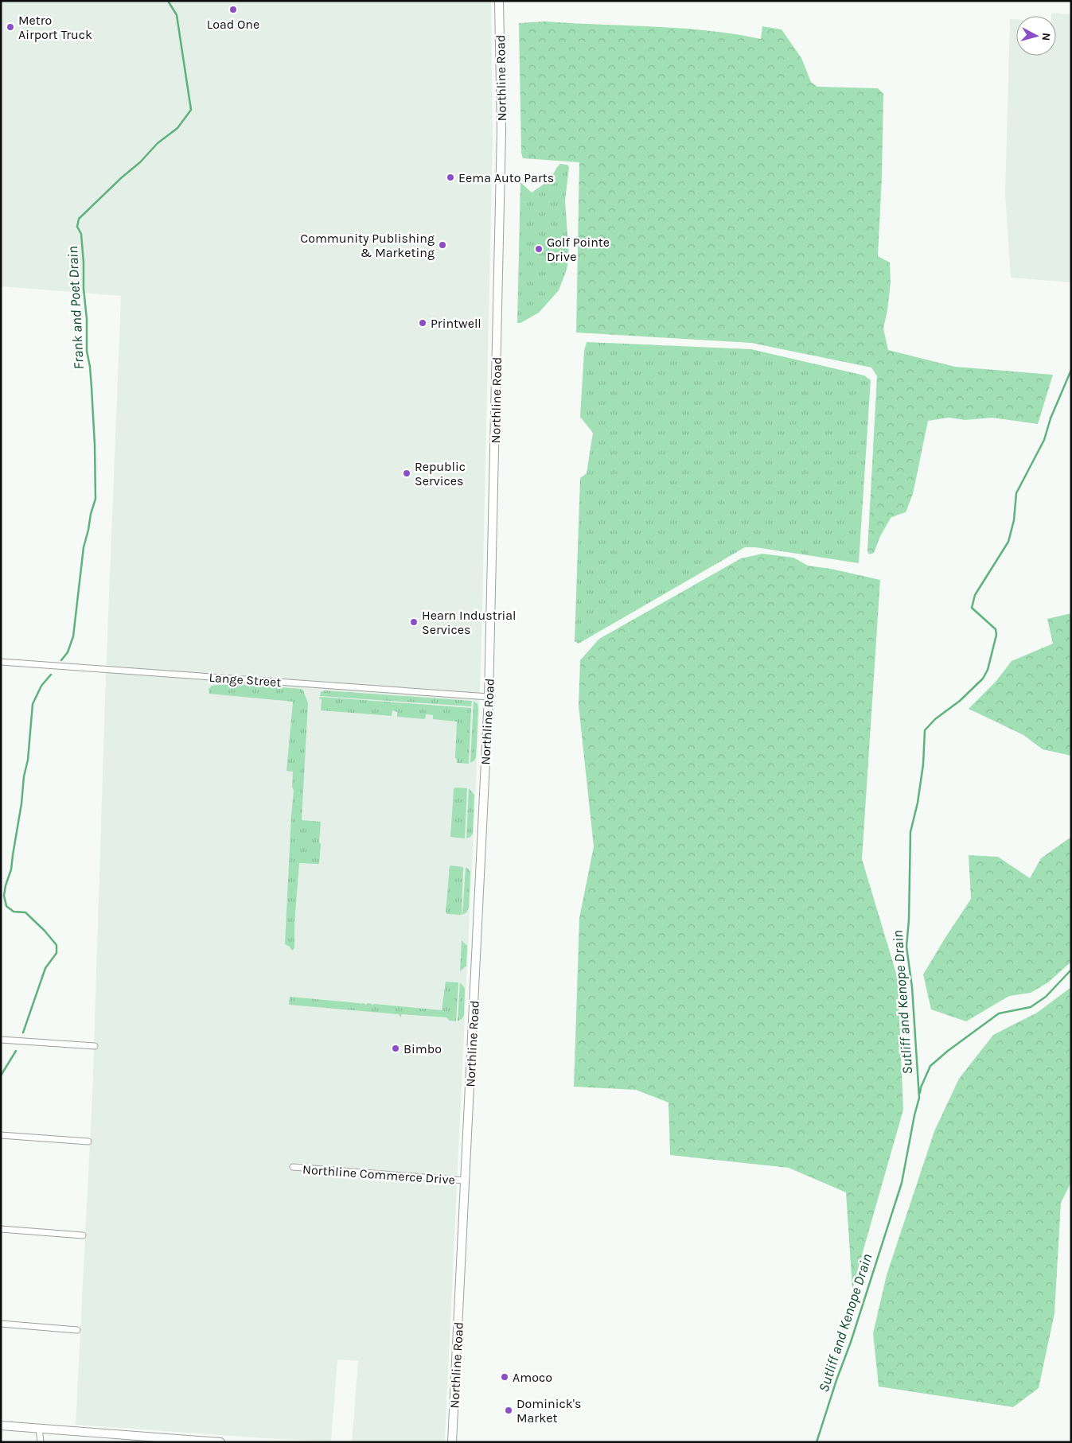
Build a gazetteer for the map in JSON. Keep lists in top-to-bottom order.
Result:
{
  "streets": {
    "main road": ["Northline Road"],
    "street": ["Lange Street", "Northline Commerce Drive"]
  },
  "crossings": [
    ["Northline Road", "Lange Street"],
    ["Northline Road", "Northline Commerce Drive"]
  ],
  "water": ["Frank and Poet Drain", "Sutliff and Kenope Drain"],
  "places": [
    "Load One",
    "Metro Airport Truck",
    "Eema Auto Parts",
    "Community Publishing & Marketing",
    "Golf Pointe Drive",
    "Printwell",
    "Republic Services",
    "Hearn Industrial Services",
    "Bimbo",
    "Amoco",
    "Dominick's Market"
  ],
  "north": "right"
}
